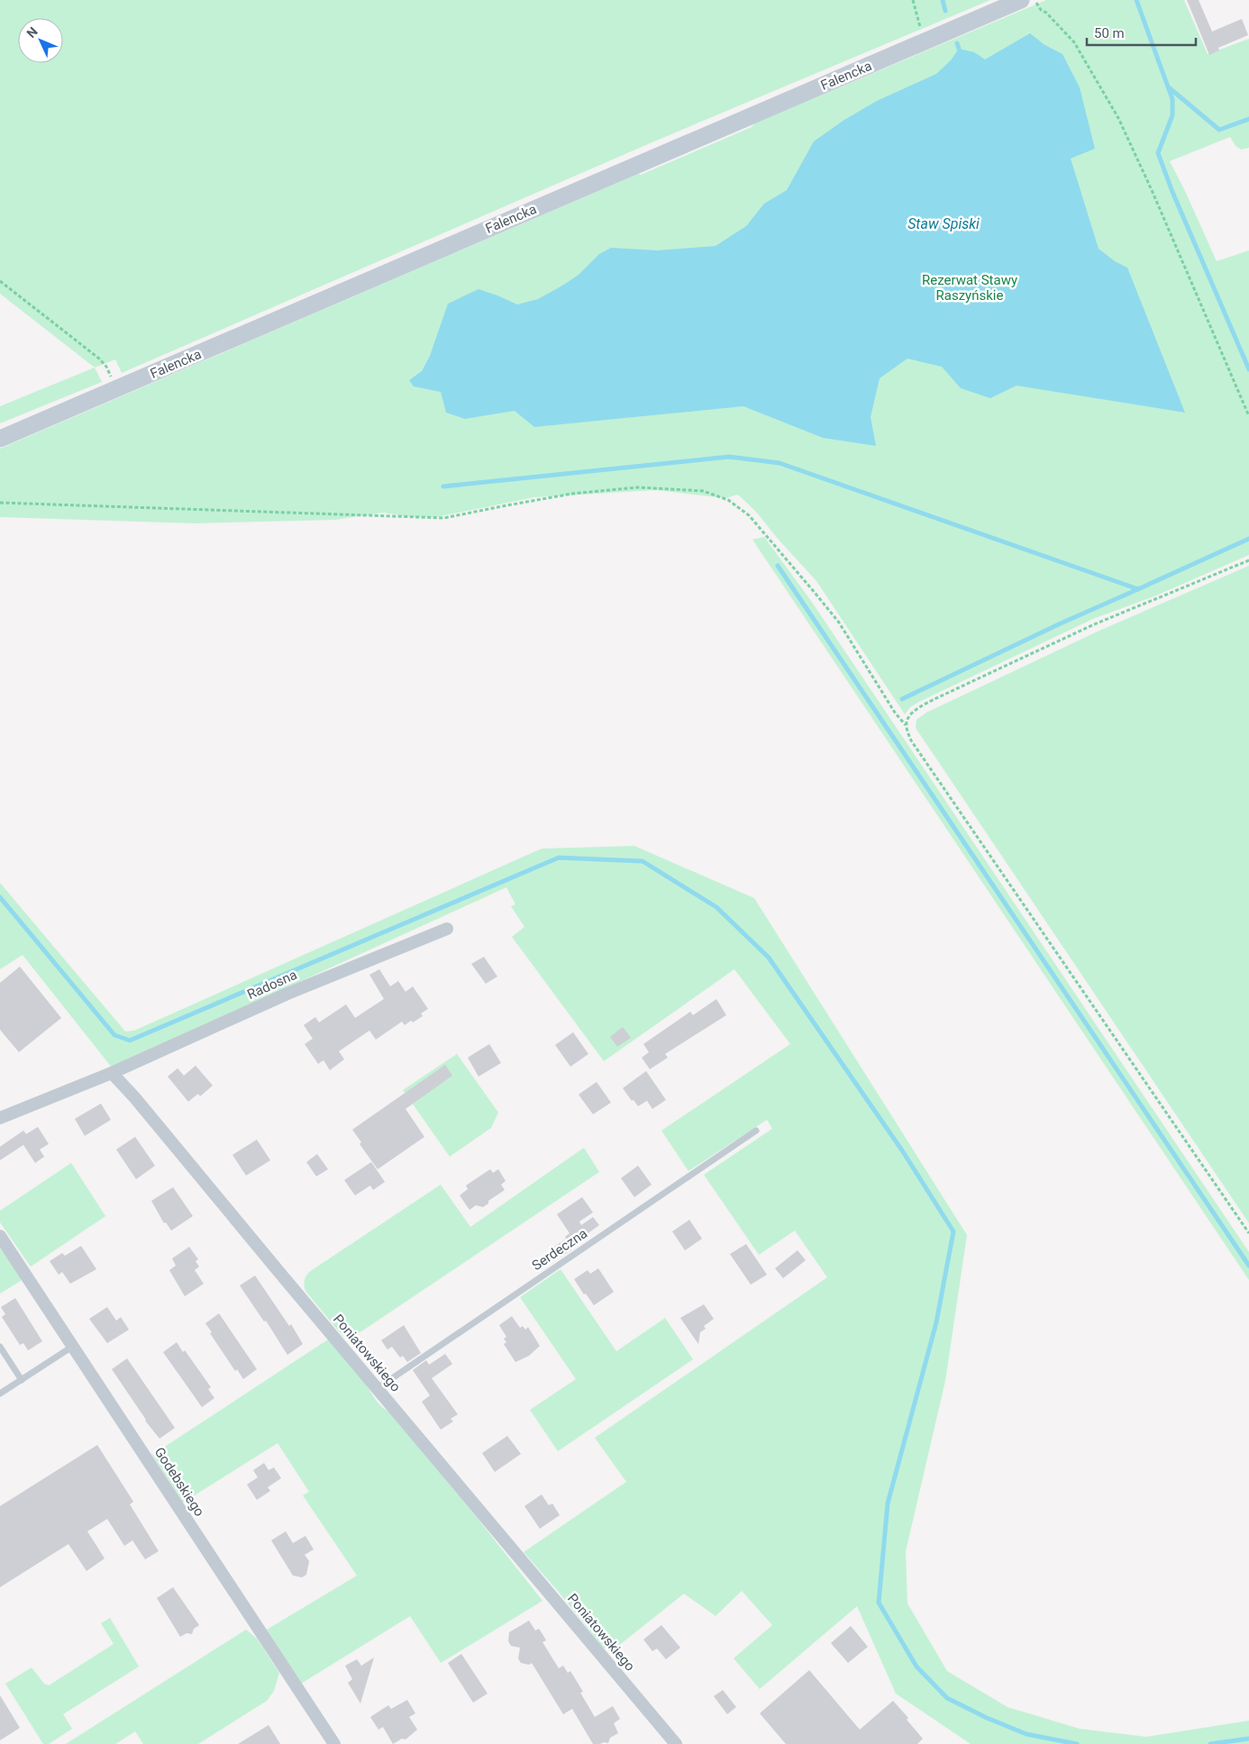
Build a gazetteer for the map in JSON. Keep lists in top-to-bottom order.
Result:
{
  "streets": {
    "street": [
      "Falencka",
      "Radosna",
      "Poniatowskiego",
      "Godebskiego"
    ],
    "lane": ["Serdeczna"]
  },
  "crossings": [
    ["Radosna", "Poniatowskiego"],
    ["Serdeczna", "Poniatowskiego"]
  ],
  "water": ["Staw Spiski"],
  "parks": ["Rezerwat Stawy Raszyńskie"],
  "scale_bar": "50 m",
  "north": "top left"
}
